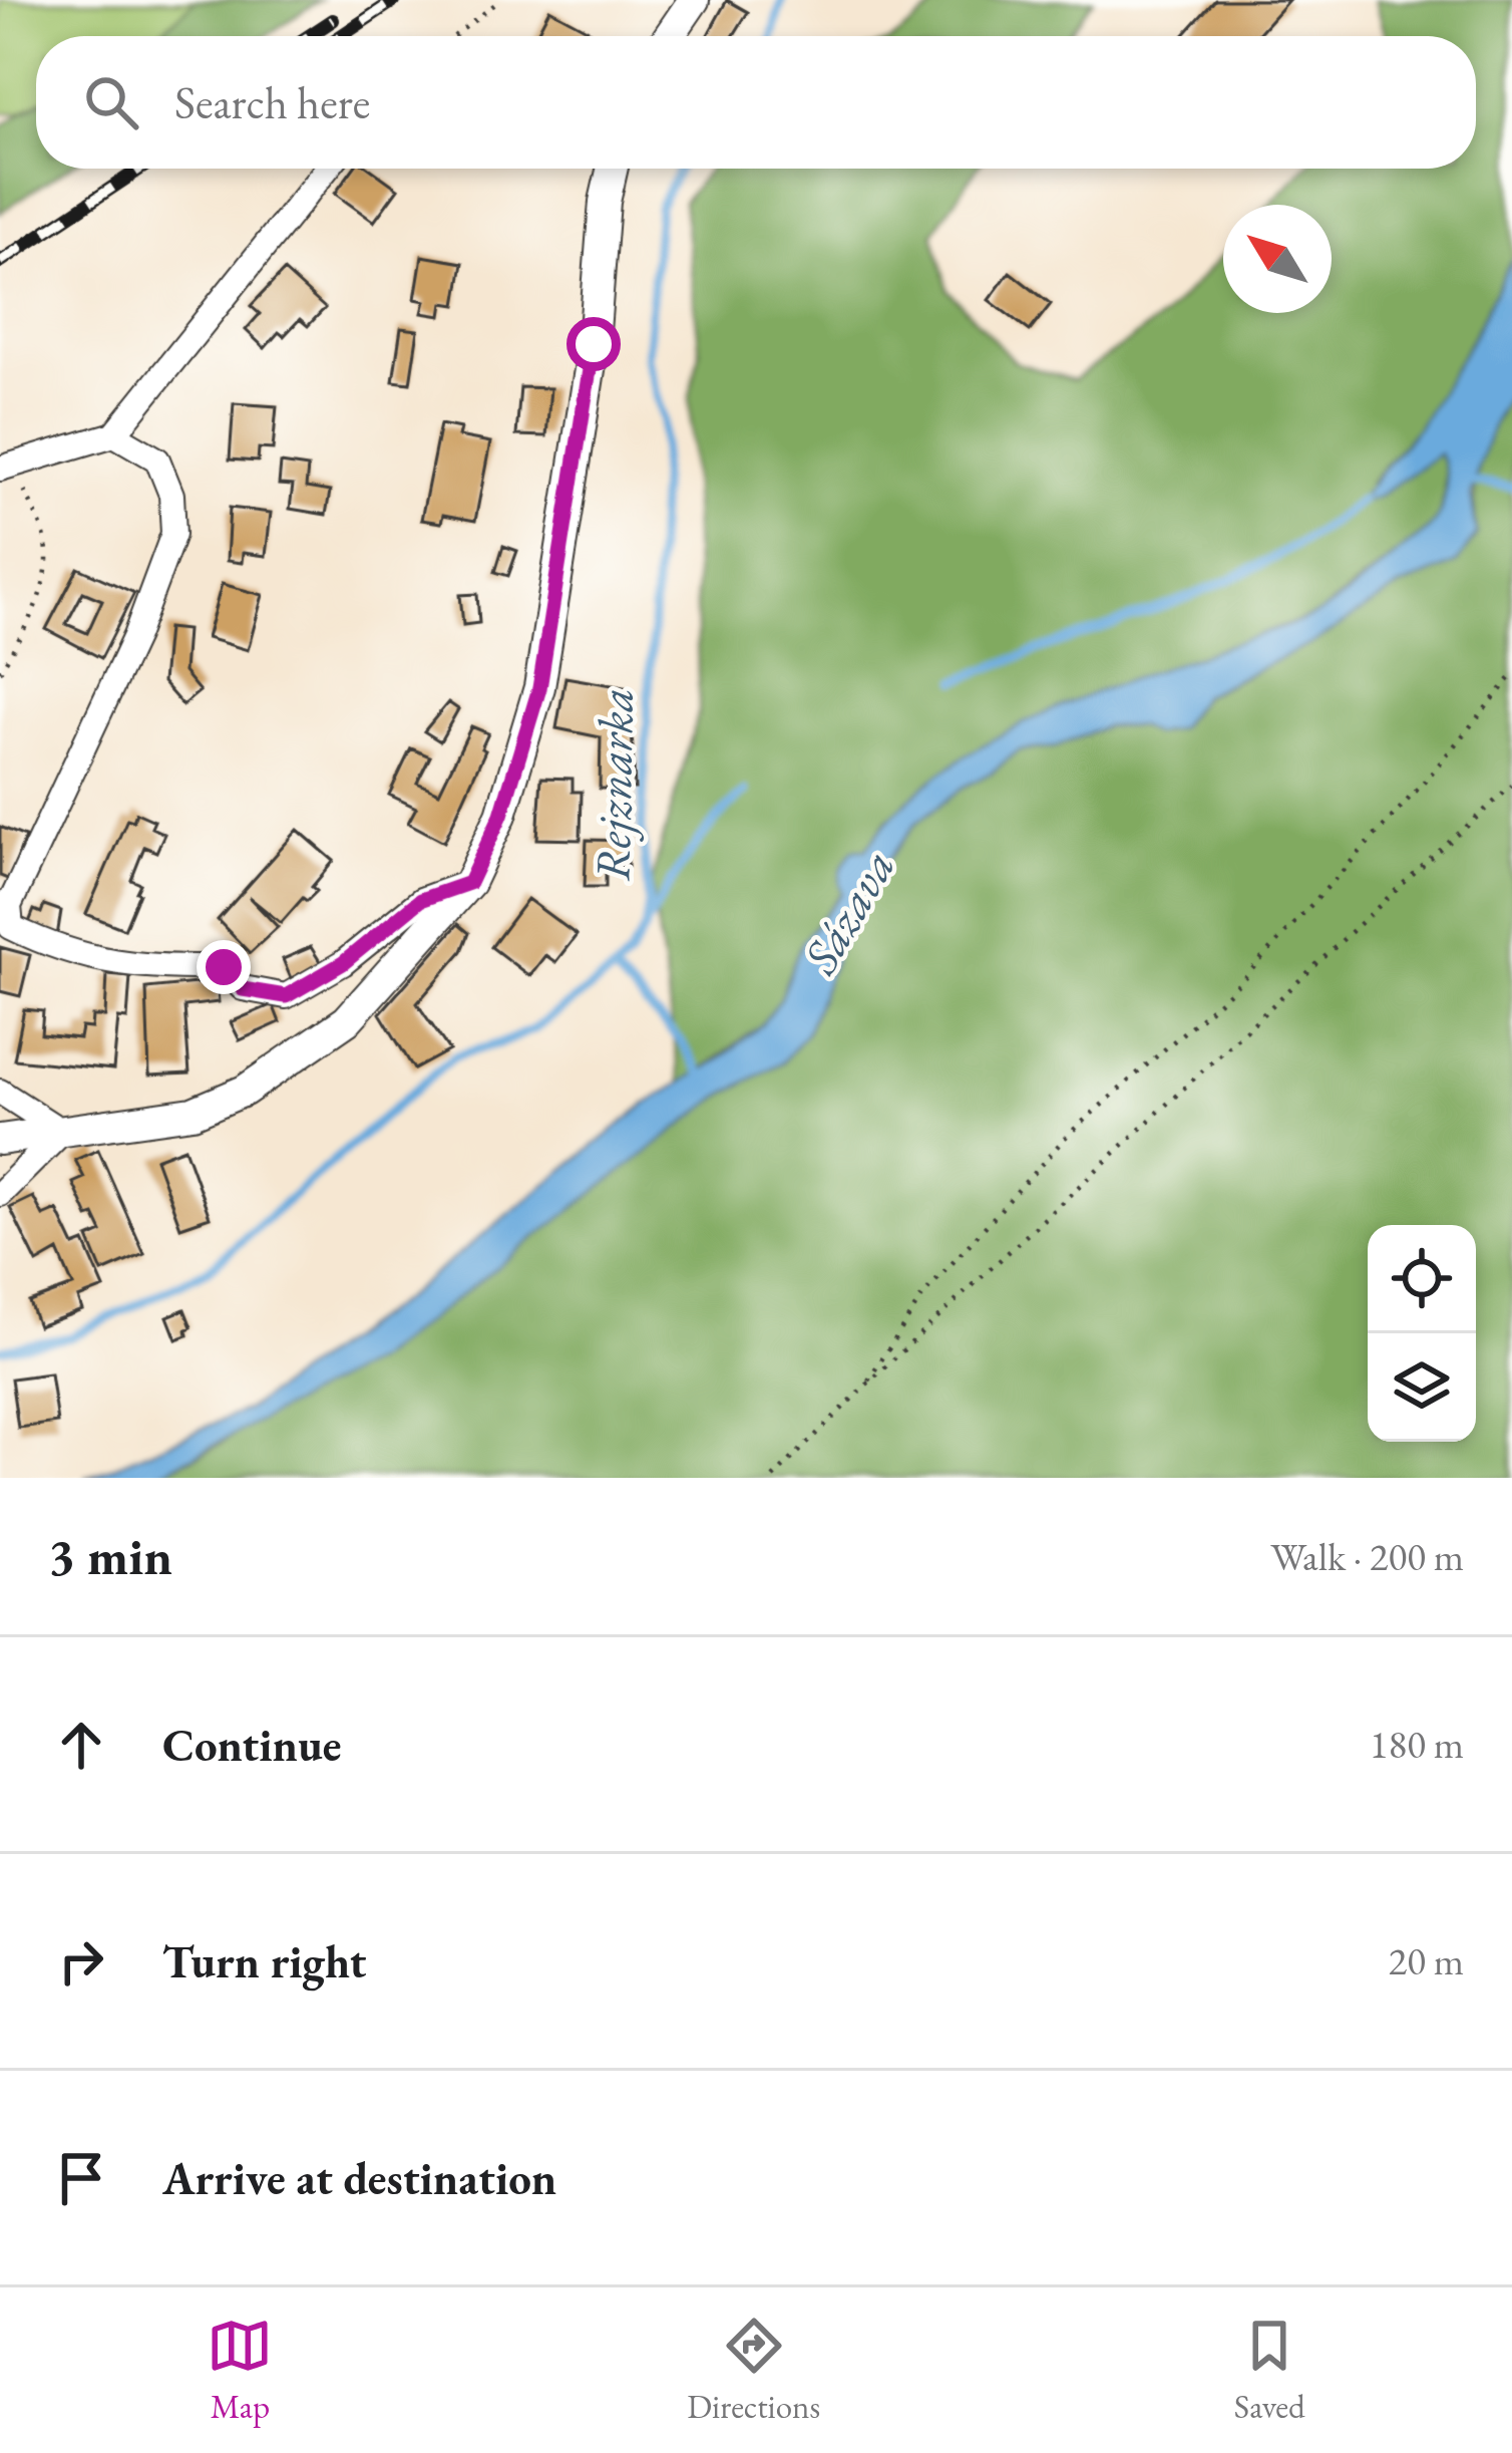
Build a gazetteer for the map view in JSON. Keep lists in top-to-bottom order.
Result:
{
  "water": ["Rejznarka", "Sázava"],
  "north": "top left",
  "page": {
    "search": "Search here",
    "heading": ["3 min", "Walk · 200 m"],
    "list": [
      ["Continue", "180 m"],
      ["Turn right", "20 m"],
      "Arrive at destination"
    ],
    "nav": ["Map", "Directions", "Saved"]
  }
}
